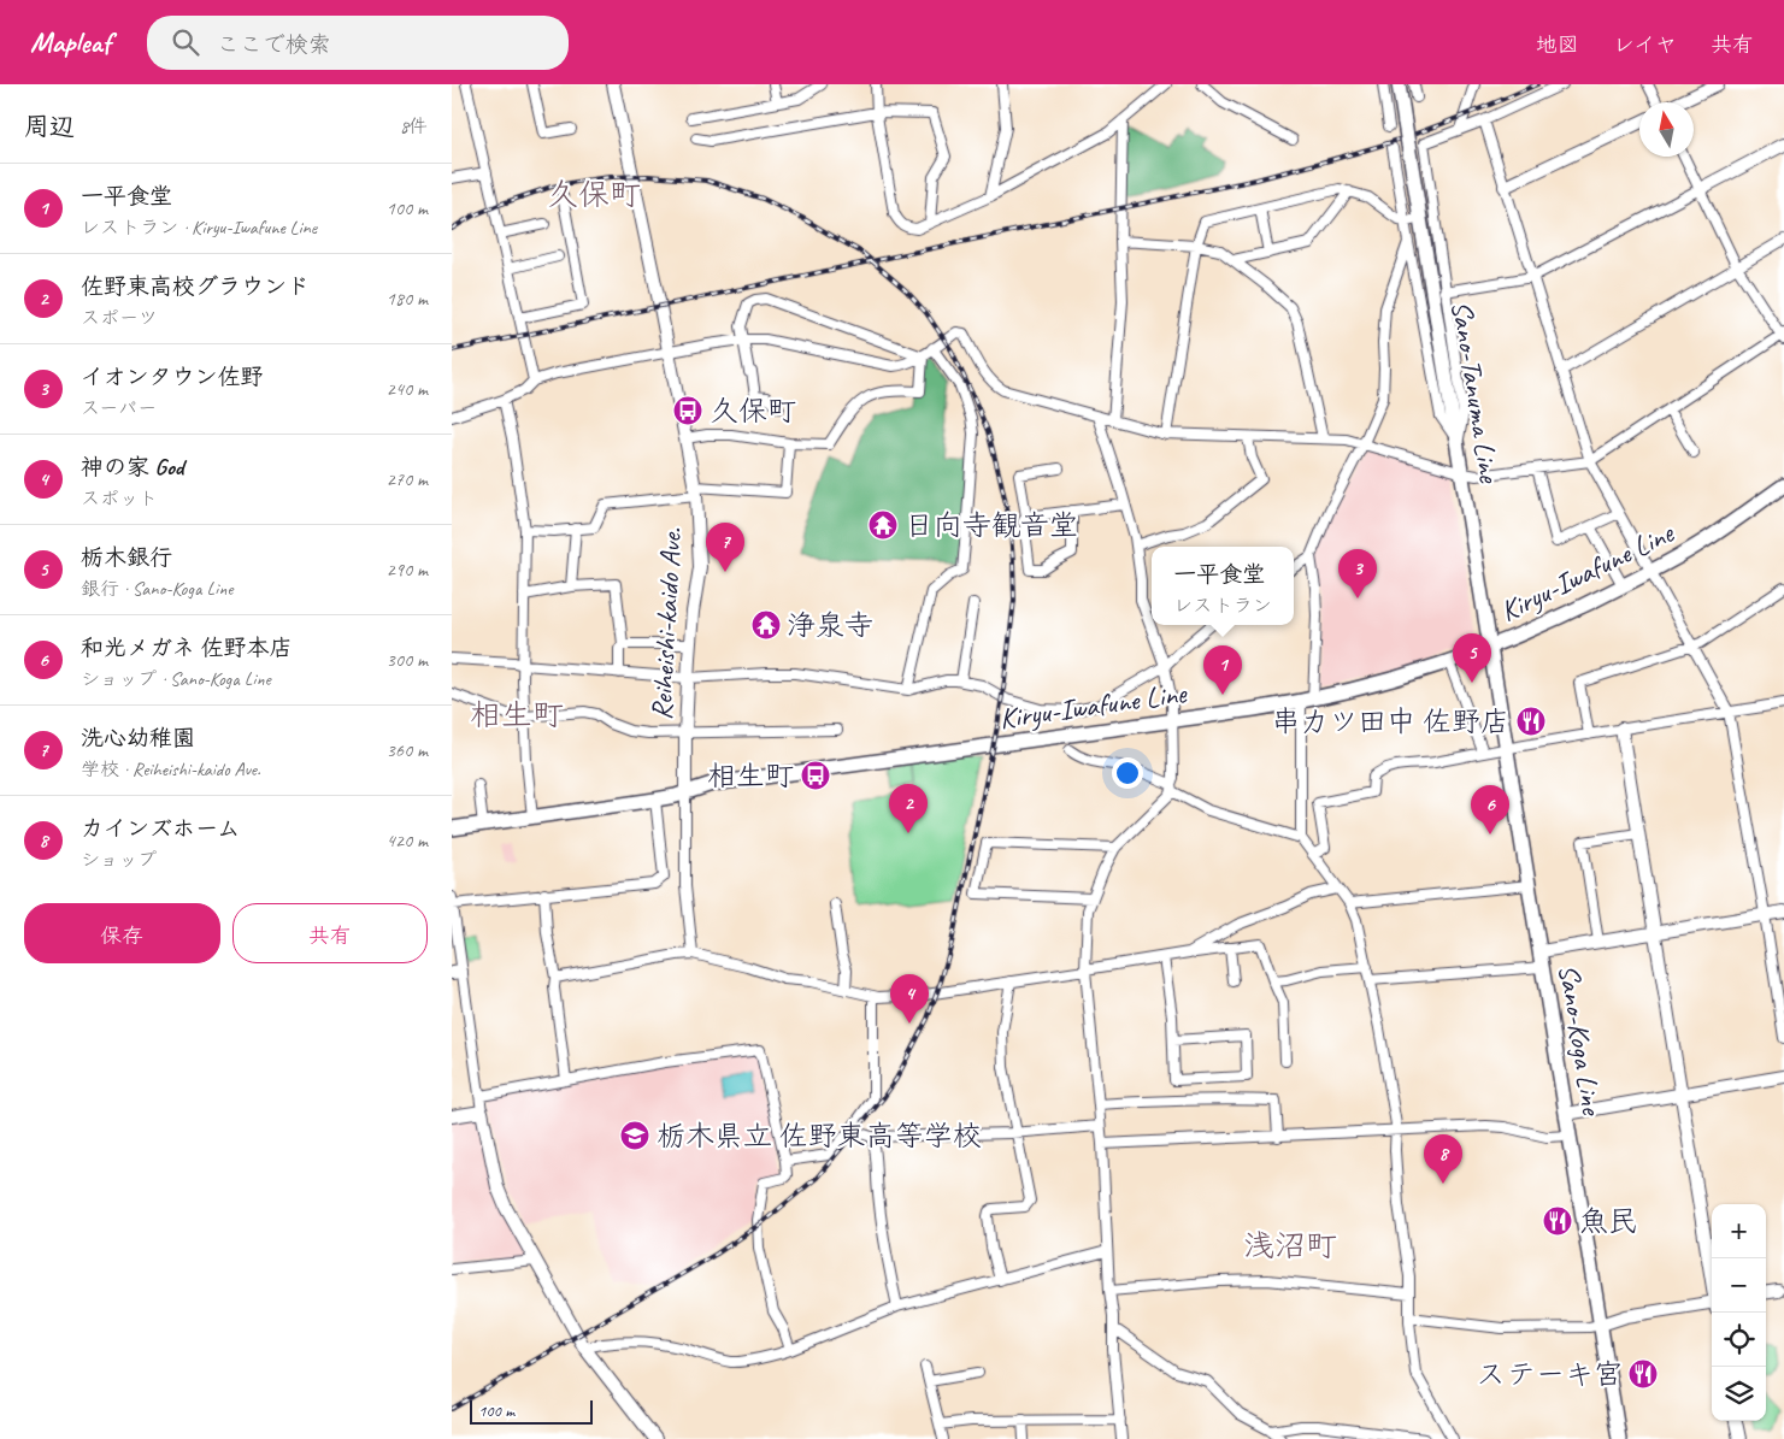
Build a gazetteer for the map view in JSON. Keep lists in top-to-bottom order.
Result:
{
  "streets": {
    "main road": ["Sano-Tanuma Line", "Kiryu-Iwafune Line", "Sano-Koga Line"],
    "street": ["Reiheishi-kaido Ave."]
  },
  "crossings": [
    ["Sano-Tanuma Line", "Kiryu-Iwafune Line"],
    ["Sano-Tanuma Line", "Sano-Koga Line"],
    ["Kiryu-Iwafune Line", "Reiheishi-kaido Ave."],
    ["Kiryu-Iwafune Line", "Sano-Koga Line"]
  ],
  "districts": ["久保町", "相生町", "浅沼町"],
  "places": {
    "bus stop": ["久保町", "相生町"],
    "temple": ["日向寺観音堂", "浄泉寺"],
    "restaurant": ["串カツ田中 佐野店", "魚民", "ステーキ宮"],
    "school or university": ["栃木県立 佐野東高等学校"]
  },
  "scale_bar": "100 m",
  "north": "top",
  "page": {
    "header": "Mapleaf",
    "search": "ここで検索",
    "nav": ["地図", "レイヤ", "共有"],
    "heading": ["周辺", "8件"],
    "list": [
      {
        "mark": "1",
        "name": "一平食堂",
        "note": "レストラン · Kiryu-Iwafune Line",
        "value": "100 m"
      },
      {
        "mark": "2",
        "name": "佐野東高校グラウンド",
        "note": "スポーツ",
        "value": "180 m"
      },
      {
        "mark": "3",
        "name": "イオンタウン佐野",
        "note": "スーパー",
        "value": "240 m"
      },
      {
        "mark": "4",
        "name": "神の家 God",
        "note": "スポット",
        "value": "270 m"
      },
      {
        "mark": "5",
        "name": "栃木銀行",
        "note": "銀行 · Sano-Koga Line",
        "value": "290 m"
      },
      {
        "mark": "6",
        "name": "和光メガネ 佐野本店",
        "note": "ショップ · Sano-Koga Line",
        "value": "300 m"
      },
      {
        "mark": "7",
        "name": "洗心幼稚園",
        "note": "学校 · Reiheishi-kaido Ave.",
        "value": "360 m"
      },
      {
        "mark": "8",
        "name": "カインズホーム",
        "note": "ショップ",
        "value": "420 m"
      }
    ],
    "pins": [
      "7",
      "3",
      "5",
      "1",
      "2",
      "6",
      "4",
      "8"
    ],
    "popup": ["一平食堂", "レストラン"],
    "buttons": ["保存", "共有"],
    "map_buttons": ["+", "−"],
    "scale": "100 m"
  }
}
